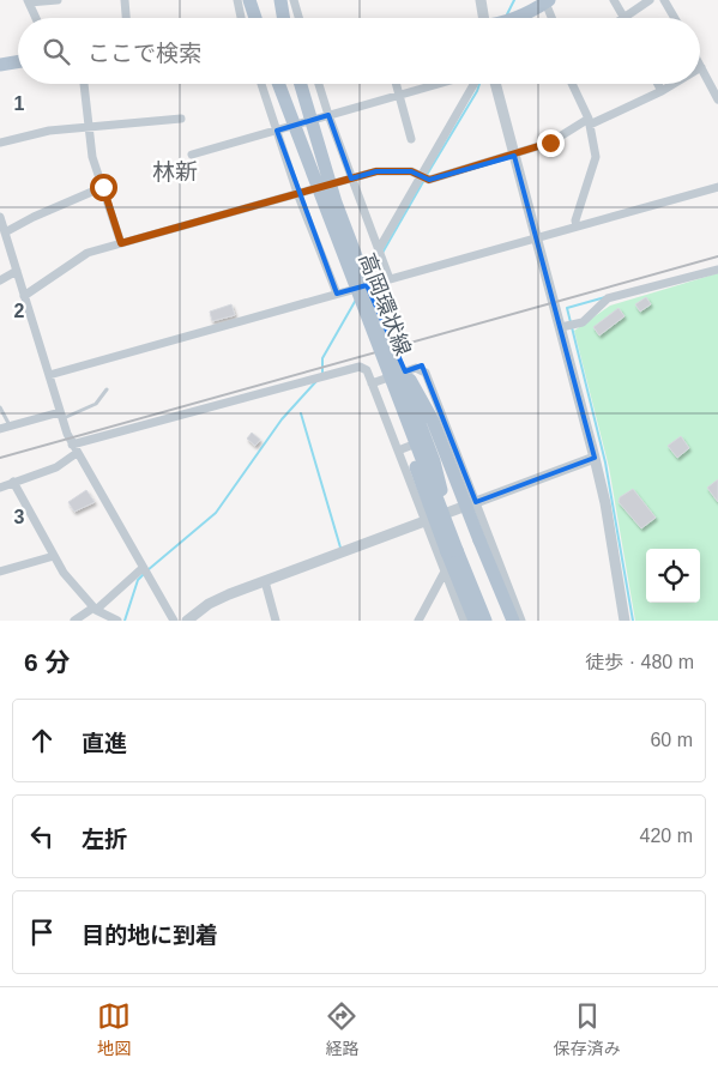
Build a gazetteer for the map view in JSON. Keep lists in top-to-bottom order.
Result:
{
  "streets": {
    "main road": ["高岡環状線"]
  },
  "districts": ["林新"],
  "page": {
    "search": "ここで検索",
    "heading": ["6 分", "徒歩 · 480 m"],
    "list": [
      ["直進", "60 m"],
      ["左折", "420 m"],
      "目的地に到着"
    ],
    "nav": ["地図", "経路", "保存済み"]
  },
  "grid": {
    "rows": ["1", "2", "3"]
  }
}
